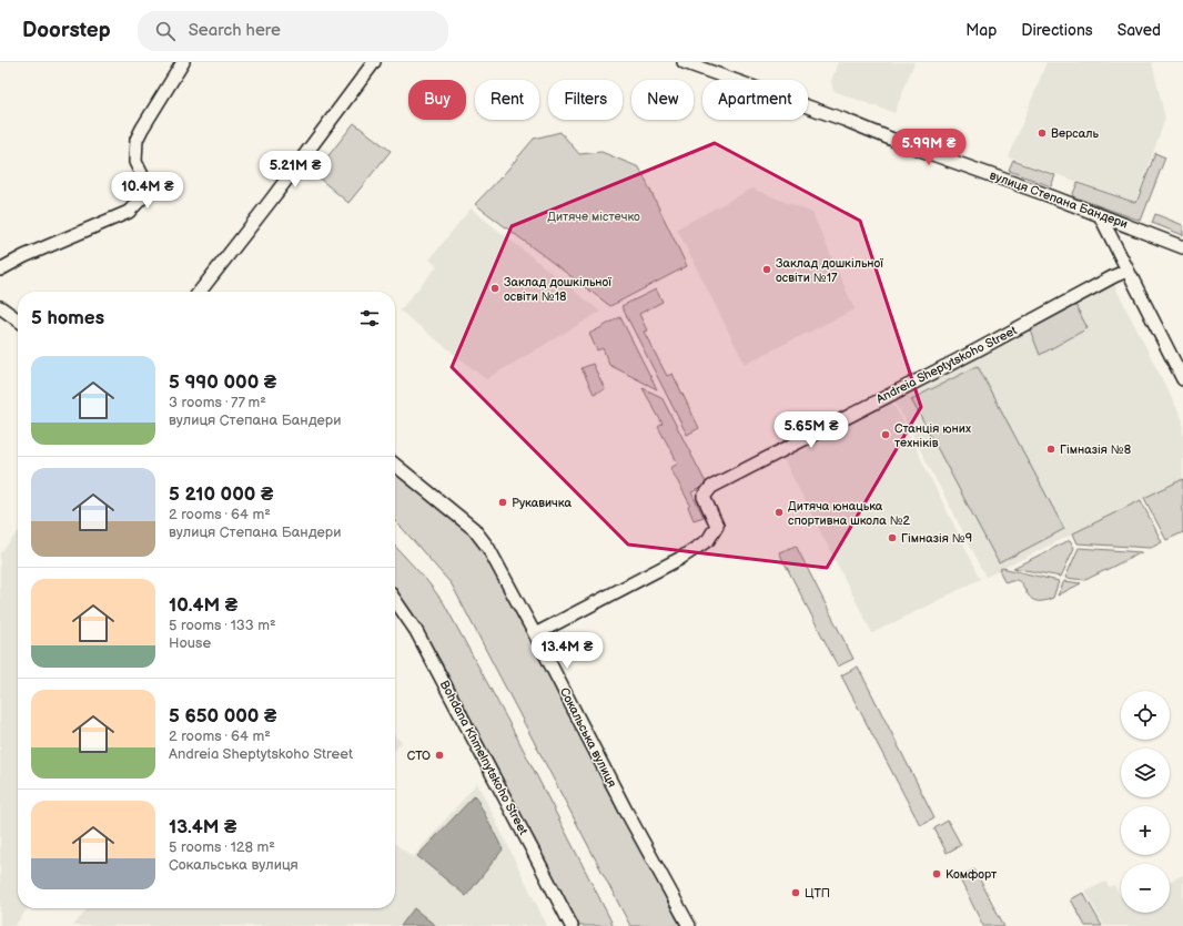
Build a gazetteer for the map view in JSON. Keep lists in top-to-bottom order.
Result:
{
  "streets": {
    "street": [
      "вулиця Степана Бандери",
      "Andreia Sheptytskoho Street",
      "Сокальська вулиця",
      "Bohdana Khmelnytskoho Street"
    ]
  },
  "crossings": [
    ["Andreia Sheptytskoho Street", "Сокальська вулиця"]
  ],
  "parks": ["Дитяче містечко"],
  "places": [
    "Версаль",
    "Заклад дошкільної освіти №17",
    "Заклад дошкільної освіти №18",
    "Станція юних техніків",
    "Гімназія №8",
    "Рукавичка",
    "Дитяча юнацька спортивна школа №2",
    "Гімназія №9",
    "СТО",
    "Комфорт",
    "ЦТП"
  ],
  "page": {
    "header": "Doorstep",
    "search": "Search here",
    "nav": ["Map", "Directions", "Saved"],
    "chip": [
      "Buy",
      "Rent",
      "Filters",
      "New",
      "Apartment"
    ],
    "price": [
      "5.99M ₴",
      "5.21M ₴",
      "10.4M ₴",
      "5.65M ₴",
      "13.4M ₴"
    ],
    "heading": "5 homes",
    "list": [
      {
        "name": "5 990 000 ₴",
        "note": "3 rooms · 77 m² · вулиця Степана Бандери"
      },
      {
        "name": "5 210 000 ₴",
        "note": "2 rooms · 64 m² · вулиця Степана Бандери"
      },
      {
        "name": "10.4M ₴",
        "note": "5 rooms · 133 m² · House"
      },
      {
        "name": "5 650 000 ₴",
        "note": "2 rooms · 64 m² · Andreia Sheptytskoho Street"
      },
      {
        "name": "13.4M ₴",
        "note": "5 rooms · 128 m² · Сокальська вулиця"
      }
    ],
    "map_buttons": ["+", "−"]
  }
}
